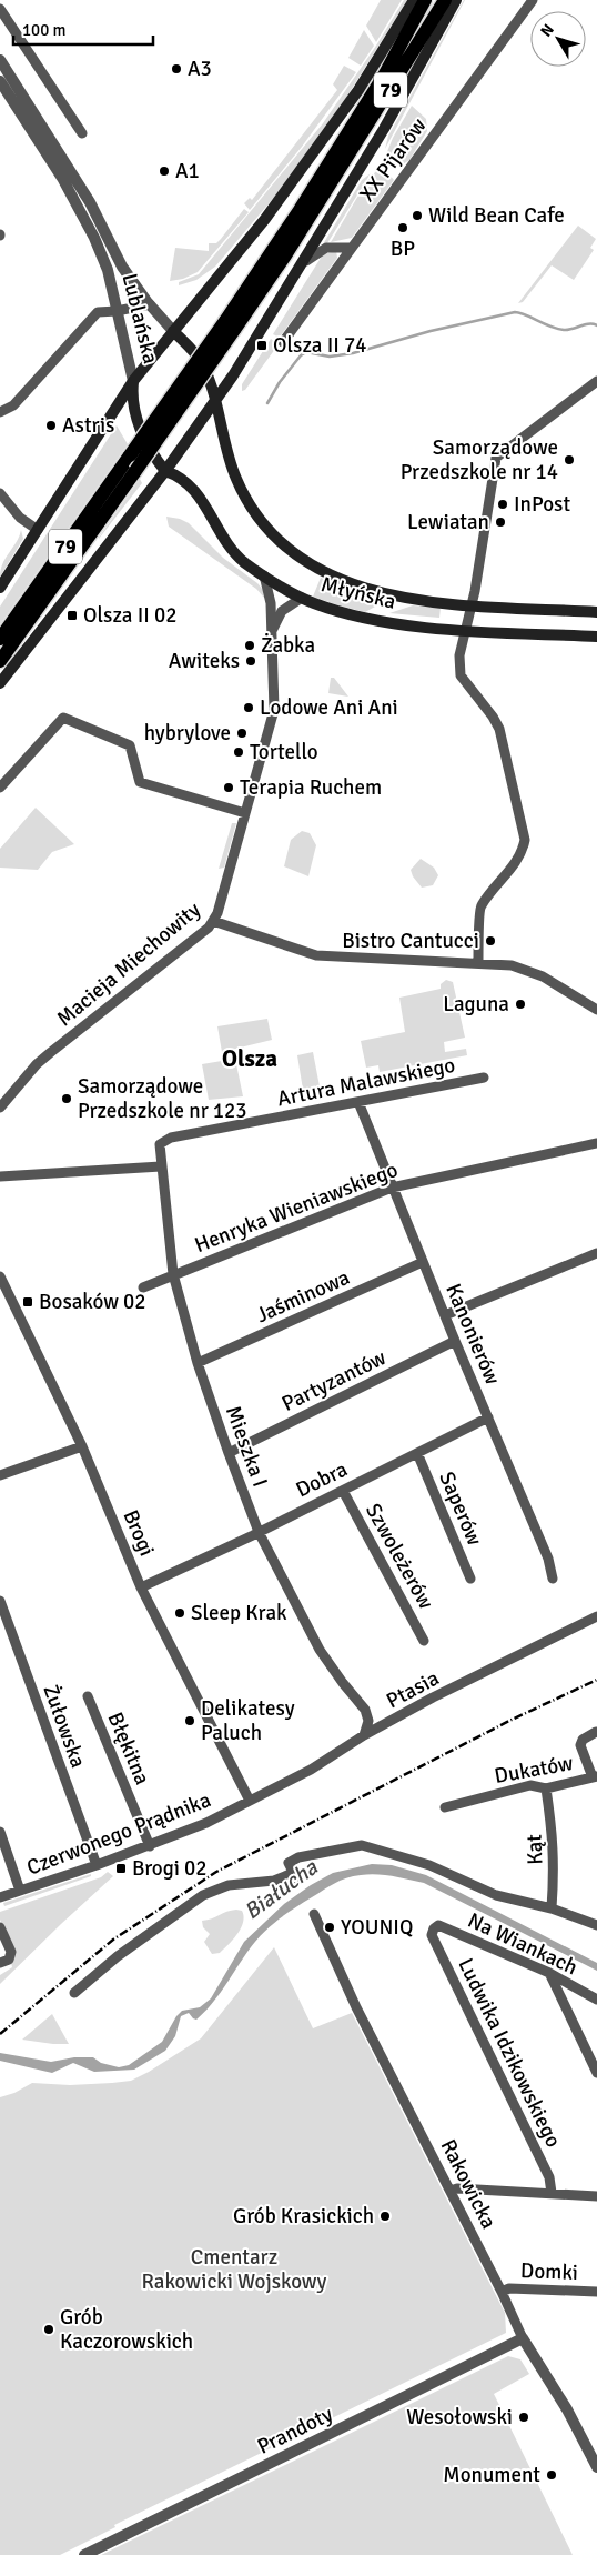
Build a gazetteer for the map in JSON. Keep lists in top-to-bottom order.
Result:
{
  "streets": {
    "main road": ["79", "Lublańska", "Młyńska"],
    "street": [
      "XX Pijarów",
      "Macieja Miechowity",
      "Artura Malawskiego",
      "Henryka Wieniawskiego",
      "Jaśminowa",
      "Kanonierów",
      "Partyzantów",
      "Mieszka I",
      "Dobra",
      "Saperów",
      "Brogi",
      "Szwoleżerów",
      "Ptasia",
      "Żułowska",
      "Błękitna",
      "Dukatów",
      "Czerwonego Prądnika",
      "Kąt",
      "Na Wiankach",
      "Ludwika Idzikowskiego",
      "Rakowicka",
      "Domki",
      "Prandoty"
    ]
  },
  "crossings": [
    ["Lublańska", "Młyńska"],
    ["Młyńska", "Macieja Miechowity"],
    ["Artura Malawskiego", "Kanonierów"],
    ["Artura Malawskiego", "Mieszka I"],
    ["Henryka Wieniawskiego", "Kanonierów"],
    ["Henryka Wieniawskiego", "Mieszka I"],
    ["Jaśminowa", "Kanonierów"],
    ["Jaśminowa", "Mieszka I"],
    ["Kanonierów", "Partyzantów"],
    ["Kanonierów", "Dobra"],
    ["Partyzantów", "Mieszka I"],
    ["Mieszka I", "Dobra"],
    ["Mieszka I", "Ptasia"],
    ["Dobra", "Saperów"],
    ["Dobra", "Brogi"],
    ["Dobra", "Szwoleżerów"],
    ["Brogi", "Ptasia"],
    ["Brogi", "Czerwonego Prądnika"],
    ["Ptasia", "Czerwonego Prądnika"],
    ["Żułowska", "Czerwonego Prądnika"],
    ["Błękitna", "Czerwonego Prądnika"],
    ["Dukatów", "Kąt"],
    ["Na Wiankach", "Ludwika Idzikowskiego"],
    ["Rakowicka", "Domki"],
    ["Rakowicka", "Prandoty"]
  ],
  "districts": ["Olsza"],
  "water": ["Białucha"],
  "parks": ["Cmentarz Rakowicki Wojskowy"],
  "places": {
    "other": [
      "A3",
      "A1",
      "Wild Bean Cafe",
      "BP",
      "Astris",
      "Samorządowe Przedszkole nr 14",
      "InPost",
      "Lewiatan",
      "Żabka",
      "Awiteks",
      "Lodowe Ani Ani",
      "hybrylove",
      "Tortello",
      "Terapia Ruchem",
      "Bistro Cantucci",
      "Laguna",
      "Samorządowe Przedszkole nr 123",
      "Sleep Krak",
      "Delikatesy Paluch",
      "YOUNIQ",
      "Grób Krasickich",
      "Grób Kaczorowskich",
      "Wesołowski",
      "Monument"
    ],
    "transit": [
      "Olsza II 74",
      "Olsza II 02",
      "Bosaków 02",
      "Brogi 02"
    ]
  },
  "scale_bar": "100 m",
  "north": "top left"
}
